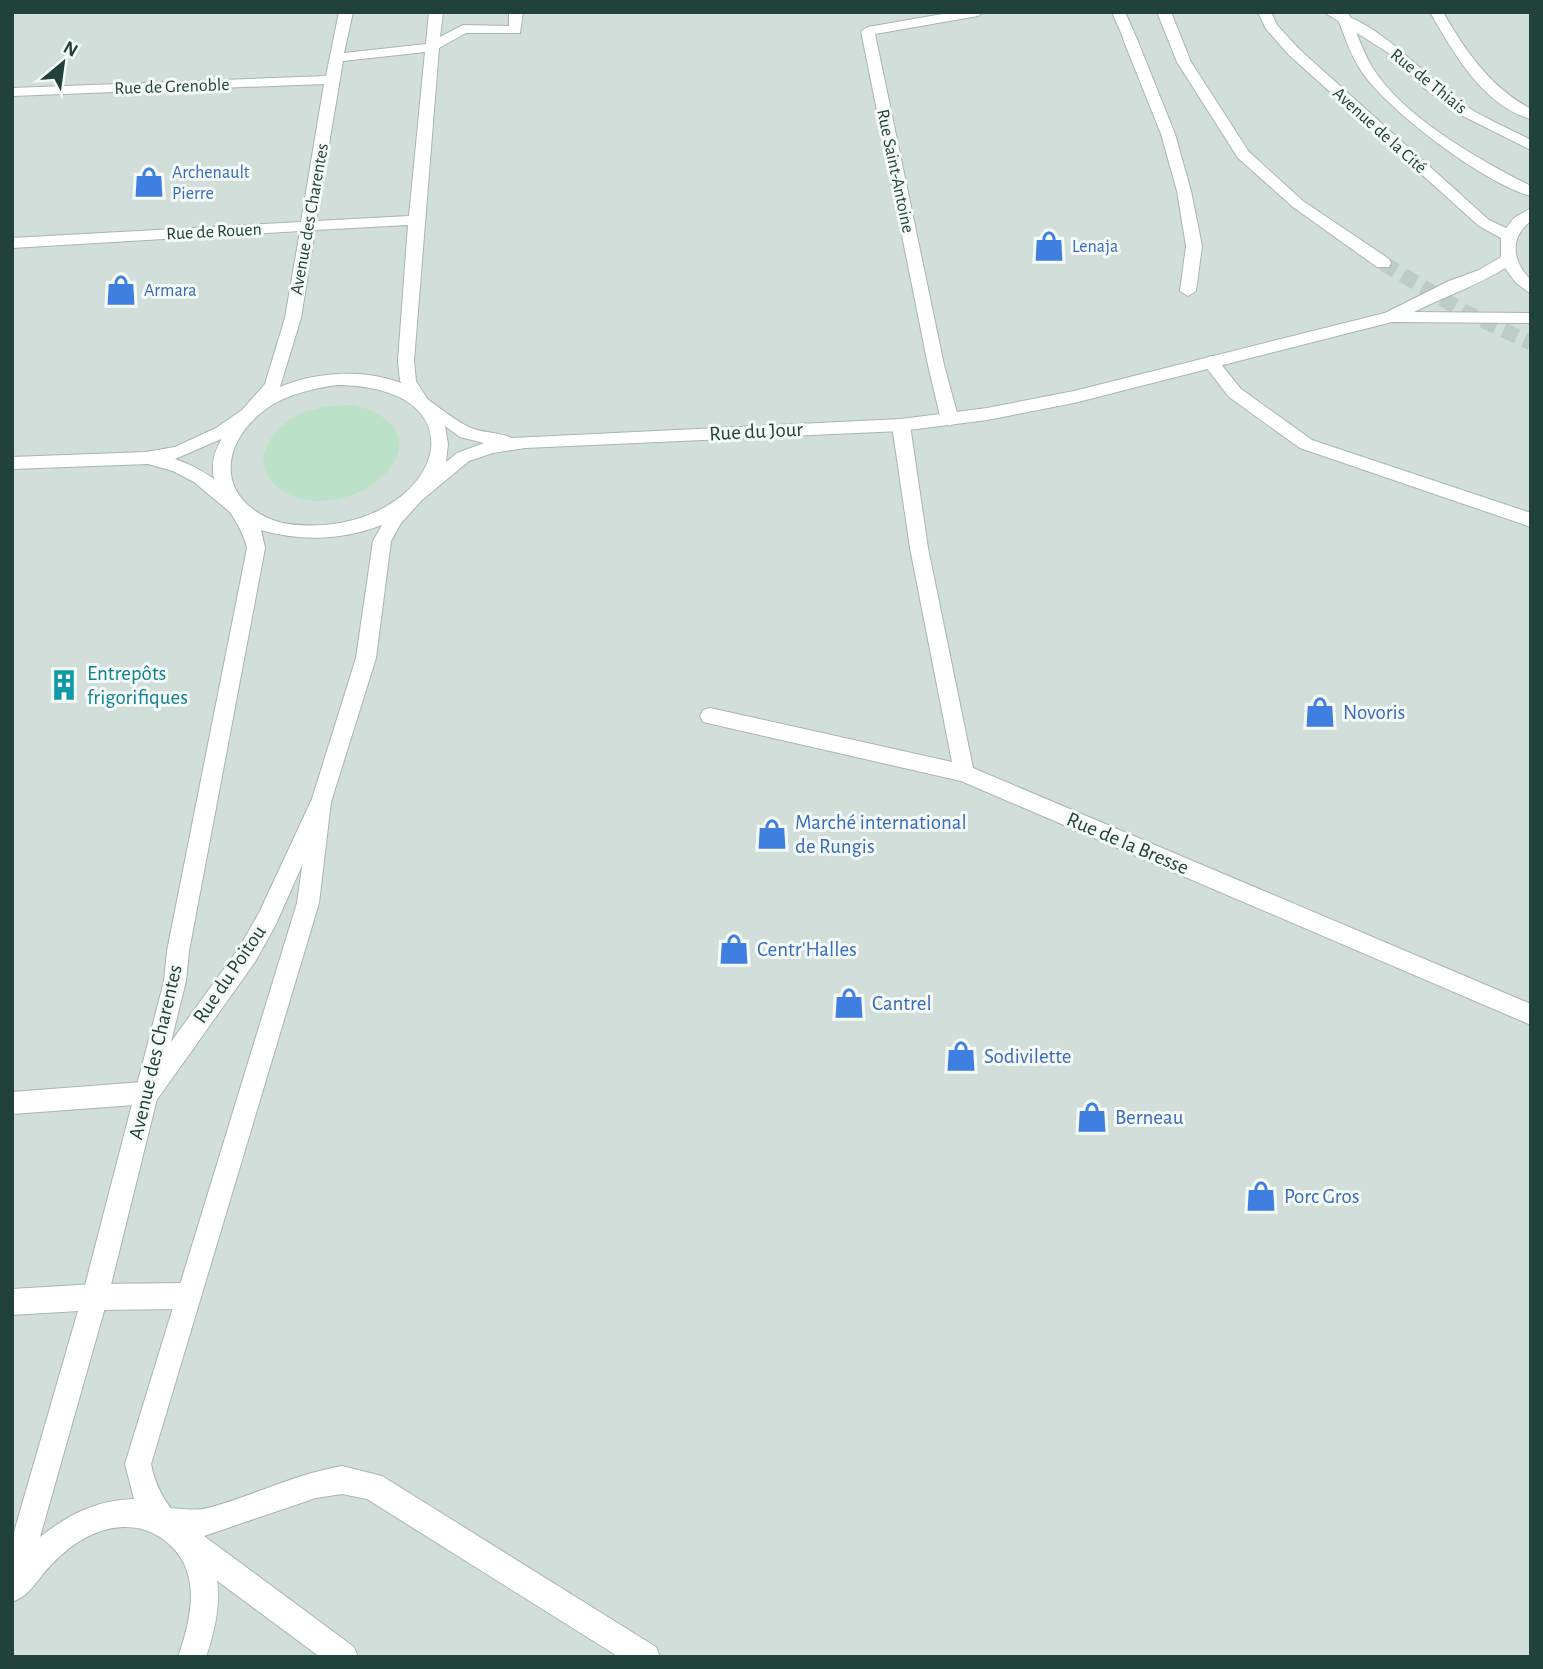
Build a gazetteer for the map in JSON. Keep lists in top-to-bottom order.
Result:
{
  "streets": {
    "street": [
      "Rue de Thiais",
      "Rue de Grenoble",
      "Avenue de la Cité",
      "Rue Saint-Antoine",
      "Avenue des Charentes",
      "Rue de Rouen",
      "Rue du Jour",
      "Rue de la Bresse",
      "Rue du Poitou"
    ]
  },
  "crossings": [
    ["Rue de Thiais", "Avenue de la Cité"],
    ["Rue de Grenoble", "Avenue des Charentes"],
    ["Rue Saint-Antoine", "Rue du Jour"],
    ["Avenue des Charentes", "Rue de Rouen"],
    ["Avenue des Charentes", "Rue du Jour"],
    ["Avenue des Charentes", "Rue du Poitou"]
  ],
  "places": {
    "shop": [
      "Archenault Pierre",
      "Lenaja",
      "Armara",
      "Novoris",
      "Marché international de Rungis",
      "Centr'Halles",
      "Cantrel",
      "Sodivilette",
      "Berneau",
      "Porc Gros"
    ],
    "building": ["Entrepôts frigorifiques"]
  },
  "north": "top right"
}
